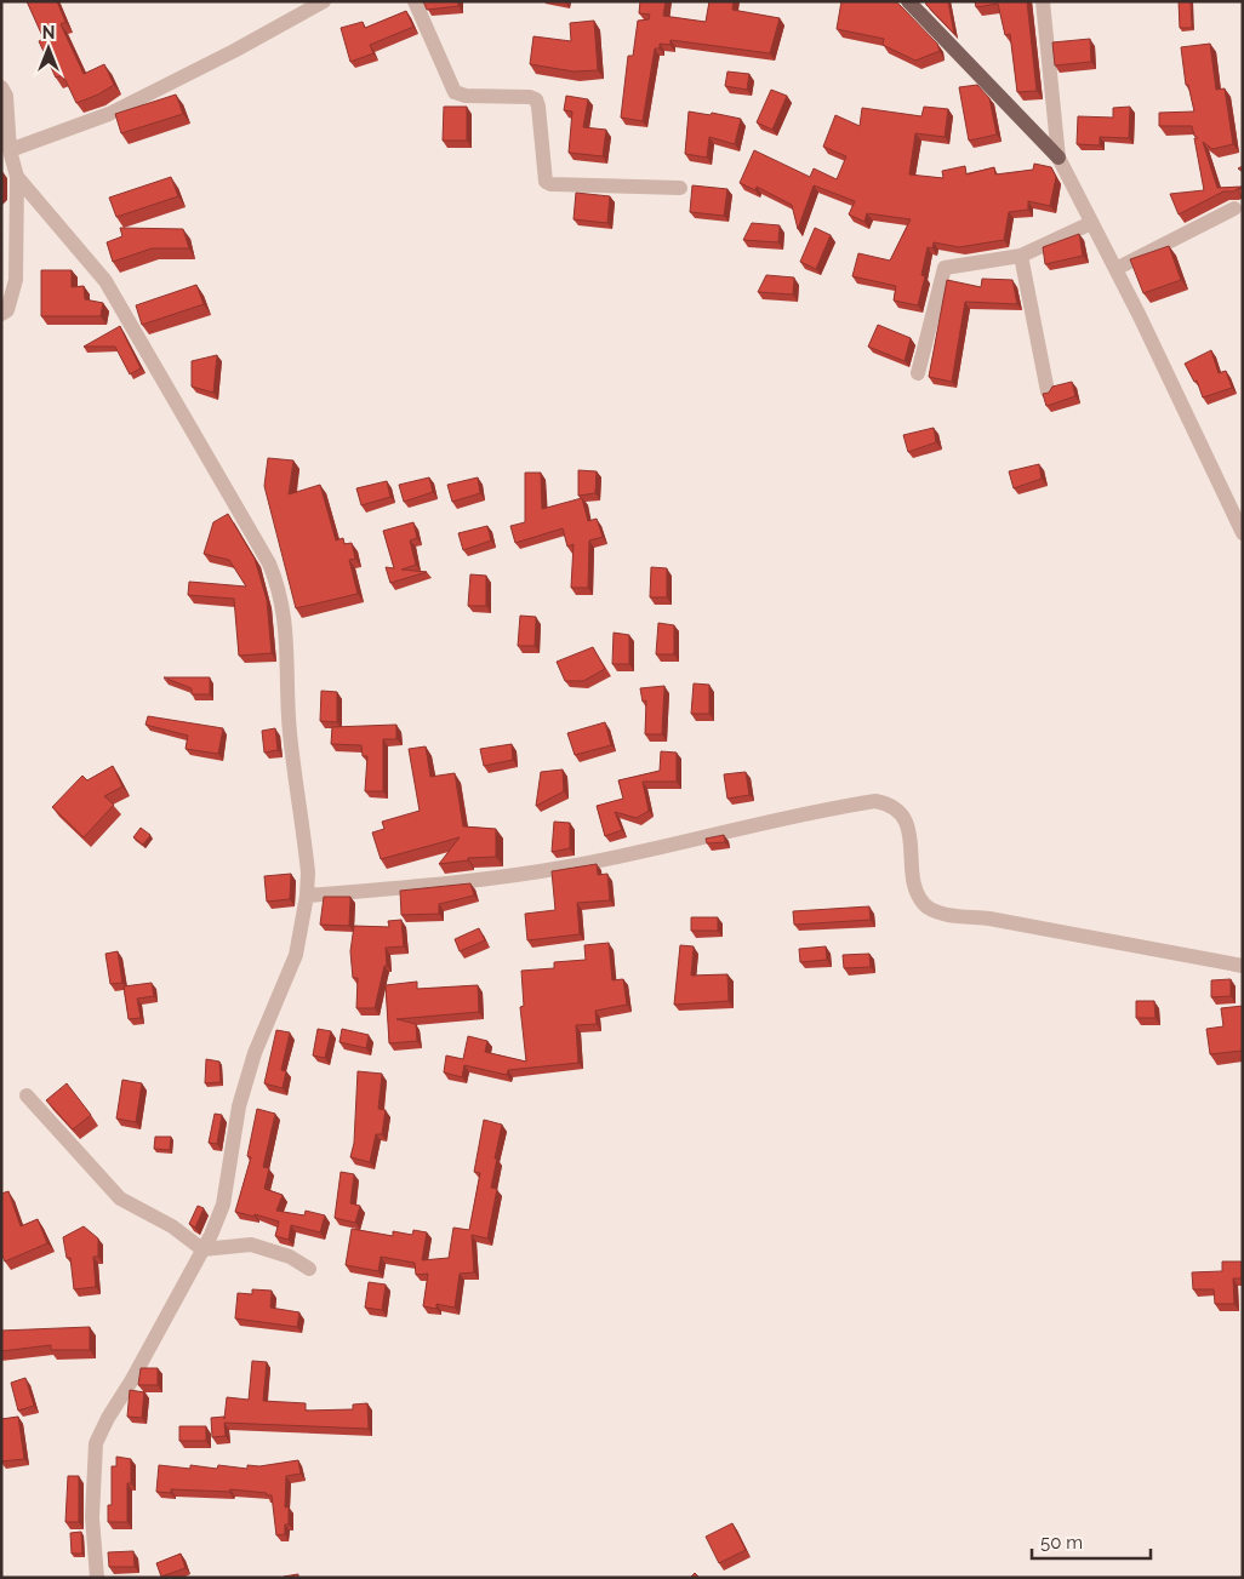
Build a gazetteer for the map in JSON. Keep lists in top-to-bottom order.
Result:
{
  "scale_bar": "50 m",
  "north": "top"
}
